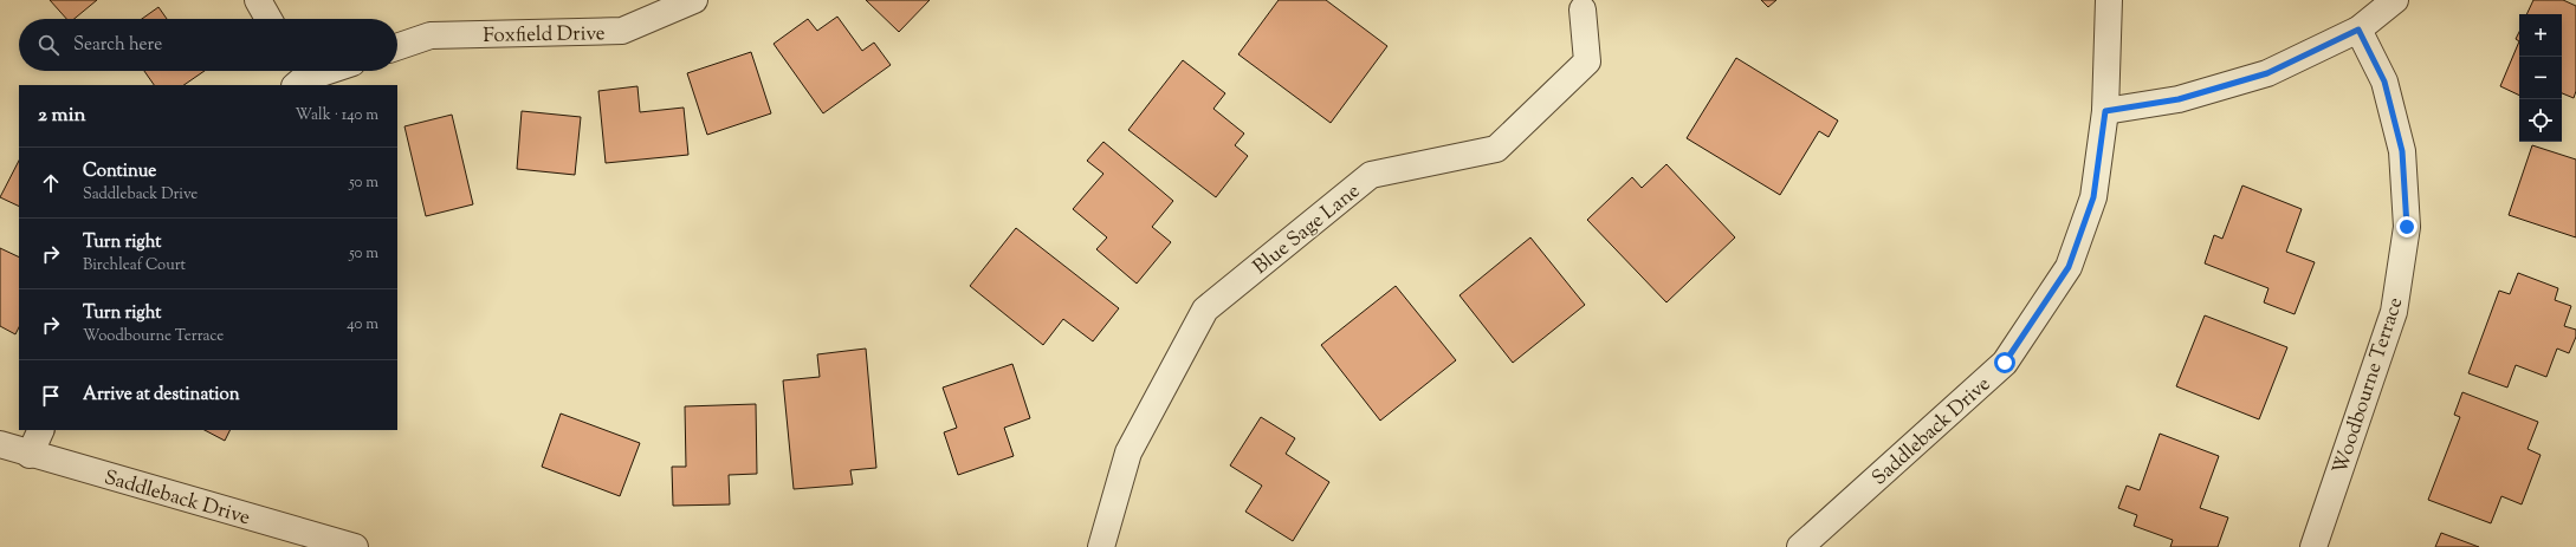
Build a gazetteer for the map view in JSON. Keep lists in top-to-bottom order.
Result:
{
  "streets": {
    "street": [
      "Foxfield Drive",
      "Blue Sage Lane",
      "Woodbourne Terrace",
      "Saddleback Drive"
    ]
  },
  "page": {
    "map_buttons": ["+", "−"],
    "search": "Search here",
    "heading": ["2 min", "Walk · 140 m"],
    "list": [
      ["Continue", "Saddleback Drive", "50 m"],
      ["Turn right", "Birchleaf Court", "50 m"],
      ["Turn right", "Woodbourne Terrace", "40 m"],
      "Arrive at destination"
    ]
  }
}
